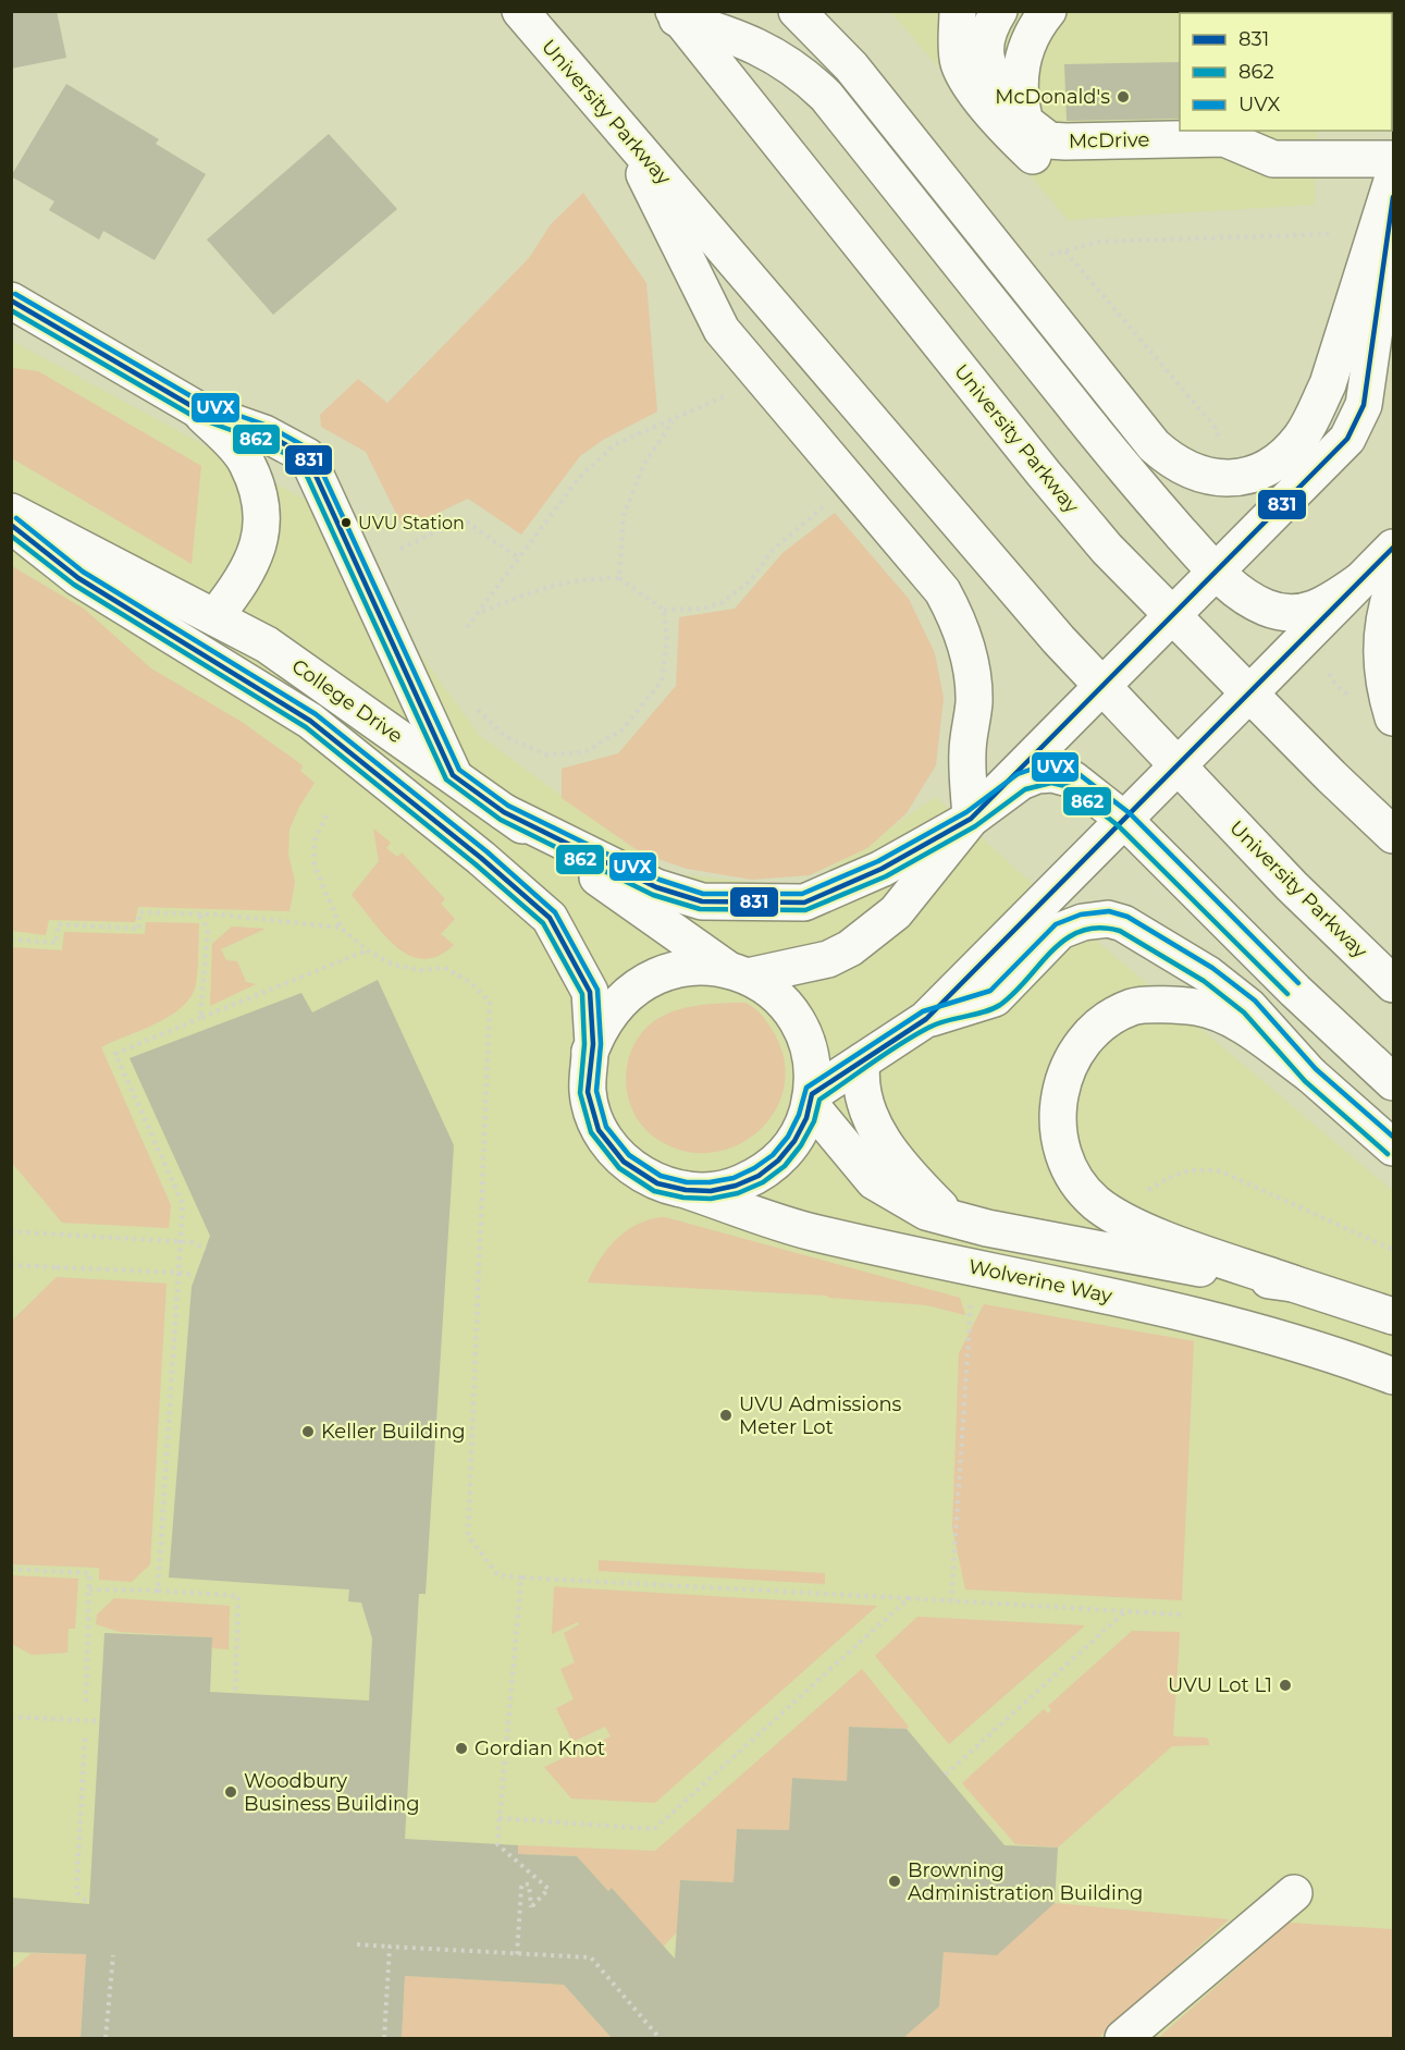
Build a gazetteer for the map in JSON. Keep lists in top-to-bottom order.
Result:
{
  "streets": {
    "main road": [
      "University Parkway",
      "McDrive",
      "College Drive",
      "Wolverine Way"
    ]
  },
  "crossings": [
    ["College Drive", "Wolverine Way"]
  ],
  "places": [
    "McDonald's",
    "UVU Station",
    "UVU Admissions Meter Lot",
    "Keller Building",
    "UVU Lot L1",
    "Gordian Knot",
    "Woodbury Business Building",
    "Browning Administration Building"
  ],
  "lines": ["transit line 831", "transit line UVX", "transit line 862"],
  "legend": ["831", "862", "UVX"]
}
